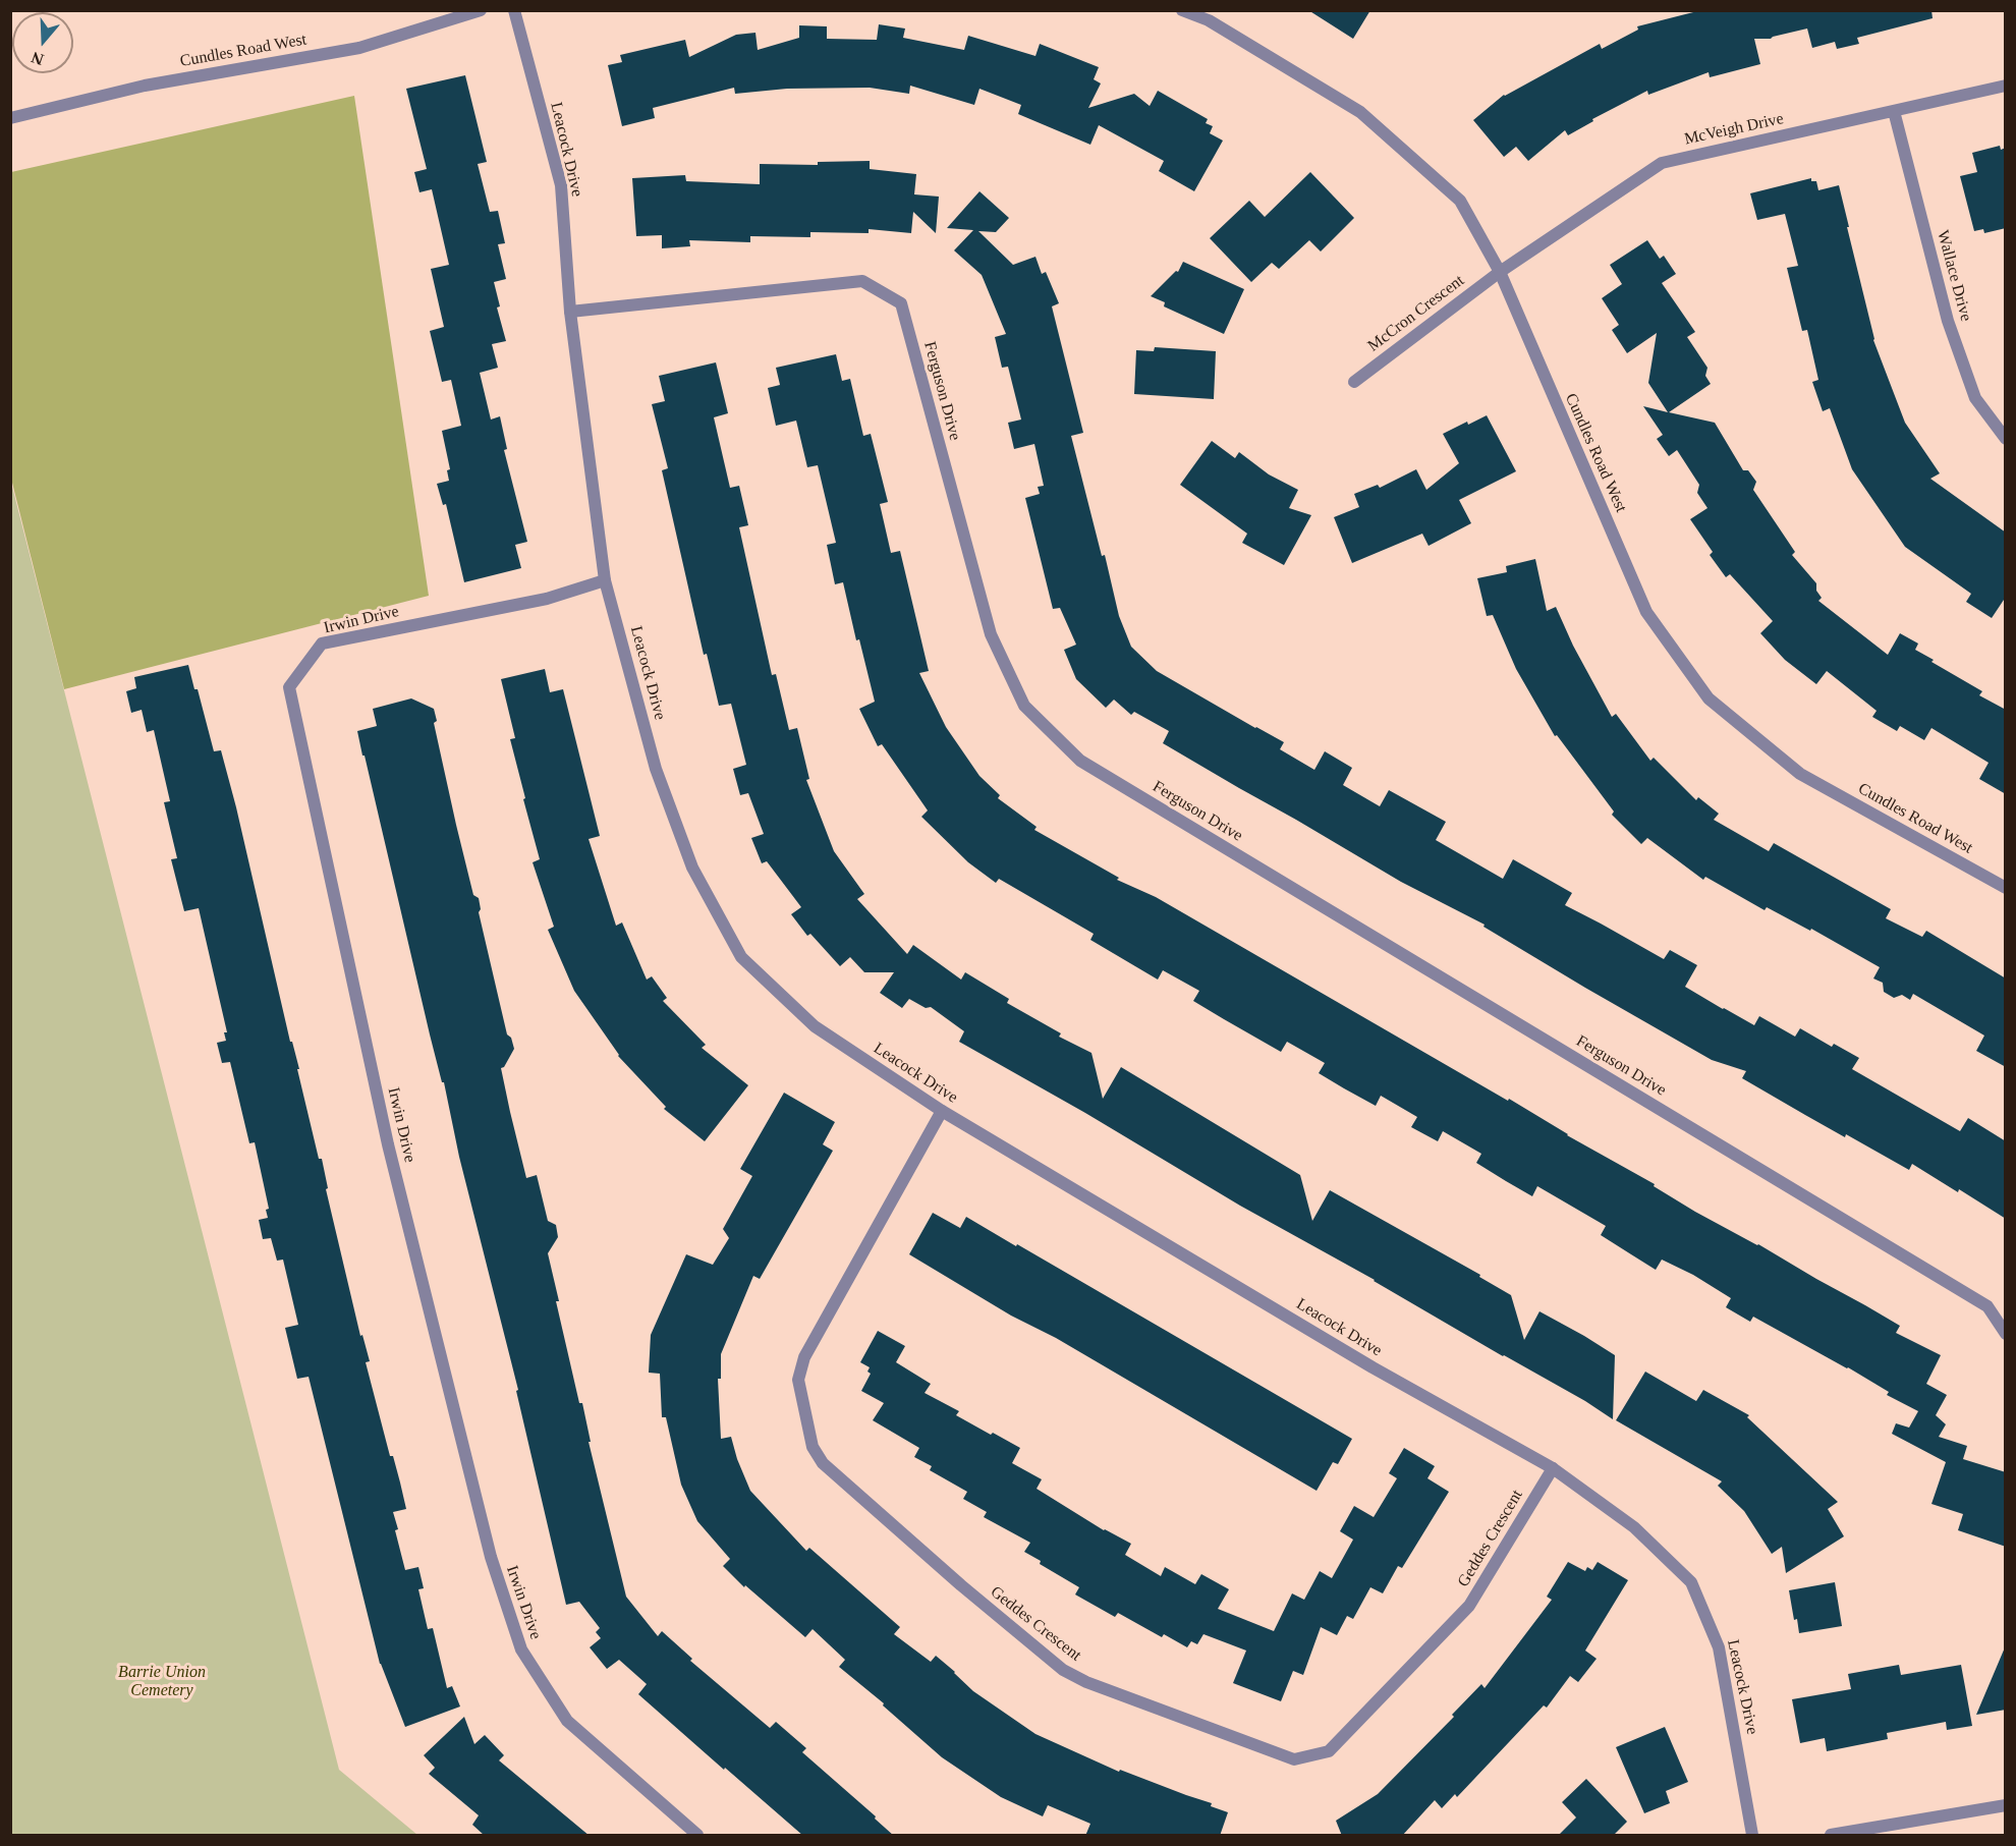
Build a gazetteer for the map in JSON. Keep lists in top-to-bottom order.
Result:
{
  "streets": {
    "street": [
      "Cundles Road West",
      "McVeigh Drive",
      "Leacock Drive",
      "Wallace Drive",
      "McCron Crescent",
      "Ferguson Drive",
      "Irwin Drive",
      "Geddes Crescent"
    ]
  },
  "crossings": [
    ["Cundles Road West", "McVeigh Drive"],
    ["Cundles Road West", "McCron Crescent"],
    ["McVeigh Drive", "Wallace Drive"],
    ["McVeigh Drive", "McCron Crescent"],
    ["Leacock Drive", "Ferguson Drive"],
    ["Leacock Drive", "Irwin Drive"],
    ["Leacock Drive", "Geddes Crescent"]
  ],
  "parks": ["Barrie Union Cemetery"],
  "north": "bottom"
}
